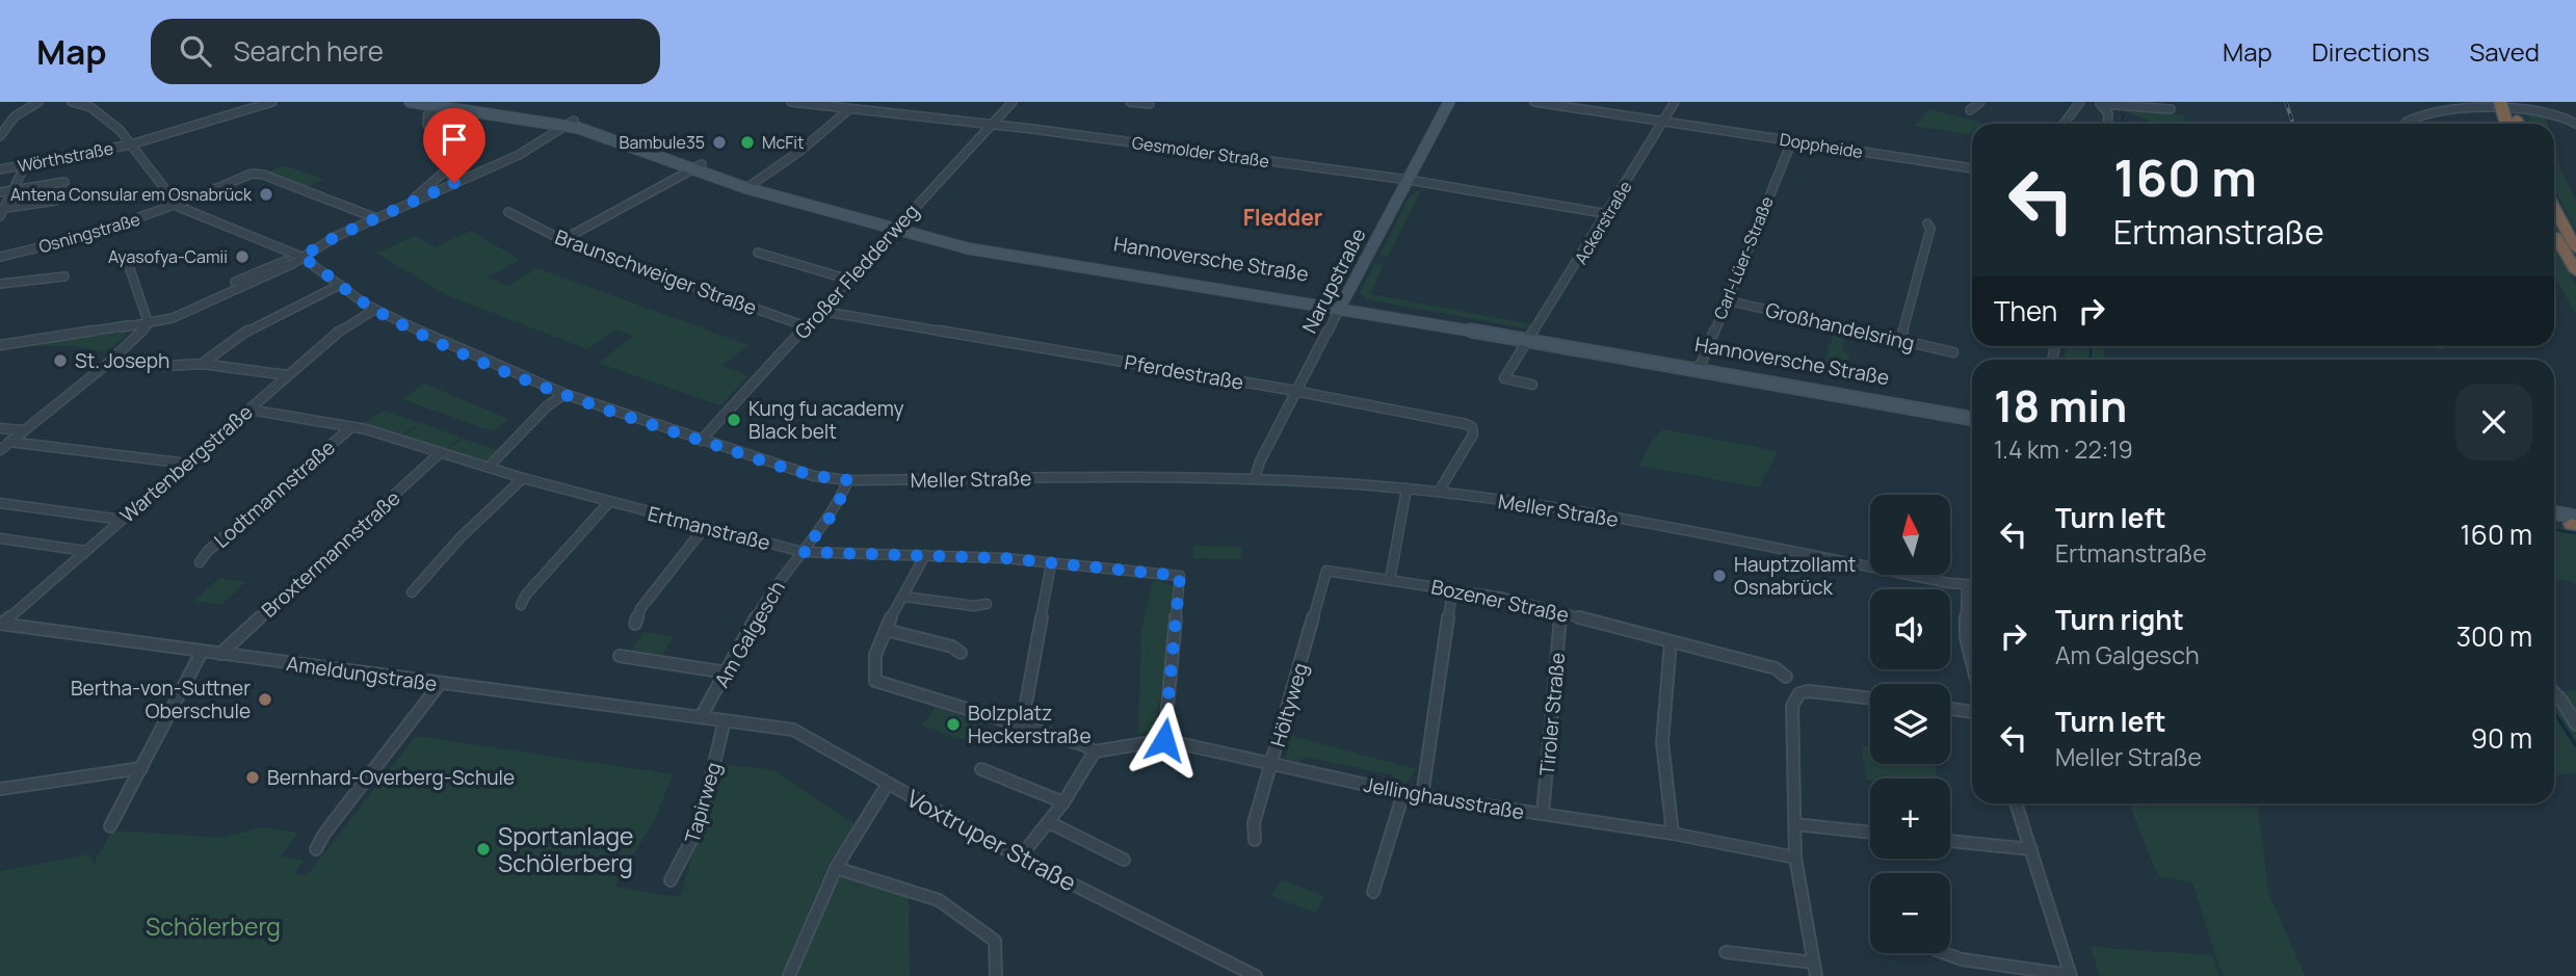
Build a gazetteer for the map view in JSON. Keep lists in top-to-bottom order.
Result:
{
  "streets": {
    "main road": ["Hannoversche Straße", "Narupstraße"],
    "street": [
      "Doppheide",
      "Gesmolder Straße",
      "Wörthstraße",
      "Ackerstraße",
      "Osningstraße",
      "Carl-Lüer-Straße",
      "Großer Fledderweg",
      "Braunschweiger Straße",
      "Großhandelsring",
      "Pferdestraße",
      "Wartenbergstraße",
      "Meller Straße",
      "Lodtmannstraße",
      "Ertmanstraße",
      "Broxtermannstraße",
      "Bozener Straße",
      "Am Galgesch",
      "Ameldungstraße",
      "Höltyweg",
      "Tiroler Straße",
      "Jellinghausstraße",
      "Tapirweg",
      "Voxtruper Straße"
    ]
  },
  "crossings": [
    ["Doppheide", "Ackerstraße"],
    ["Doppheide", "Carl-Lüer-Straße"],
    ["Gesmolder Straße", "Ackerstraße"],
    ["Gesmolder Straße", "Großer Fledderweg"],
    ["Gesmolder Straße", "Narupstraße"],
    ["Wörthstraße", "Meller Straße"],
    ["Ackerstraße", "Hannoversche Straße"],
    ["Osningstraße", "Meller Straße"],
    ["Carl-Lüer-Straße", "Hannoversche Straße"],
    ["Carl-Lüer-Straße", "Großhandelsring"],
    ["Hannoversche Straße", "Großer Fledderweg"],
    ["Hannoversche Straße", "Narupstraße"],
    ["Großer Fledderweg", "Braunschweiger Straße"],
    ["Großer Fledderweg", "Pferdestraße"],
    ["Großer Fledderweg", "Meller Straße"],
    ["Narupstraße", "Pferdestraße"],
    ["Narupstraße", "Meller Straße"],
    ["Pferdestraße", "Meller Straße"],
    ["Wartenbergstraße", "Meller Straße"],
    ["Wartenbergstraße", "Ertmanstraße"],
    ["Wartenbergstraße", "Ameldungstraße"],
    ["Meller Straße", "Am Galgesch"],
    ["Lodtmannstraße", "Ertmanstraße"],
    ["Ertmanstraße", "Broxtermannstraße"],
    ["Ertmanstraße", "Am Galgesch"],
    ["Ertmanstraße", "Jellinghausstraße"],
    ["Broxtermannstraße", "Ameldungstraße"],
    ["Bozener Straße", "Höltyweg"],
    ["Bozener Straße", "Tiroler Straße"],
    ["Am Galgesch", "Ameldungstraße"],
    ["Ameldungstraße", "Tapirweg"],
    ["Ameldungstraße", "Voxtruper Straße"],
    ["Höltyweg", "Jellinghausstraße"],
    ["Tiroler Straße", "Jellinghausstraße"],
    ["Tapirweg", "Voxtruper Straße"]
  ],
  "districts": ["Fledder"],
  "parks": ["Schölerberg"],
  "places": [
    "Bambule35",
    "McFit",
    "Antena Consular em Osnabrück",
    "Ayasofya-Camii",
    "St. Joseph",
    "Kung fu academy Black belt",
    "Hauptzollamt Osnabrück",
    "Bertha-von-Suttner Oberschule",
    "Bolzplatz Heckerstraße",
    "Bernhard-Overberg-Schule",
    "Sportanlage Schölerberg"
  ],
  "north": "top",
  "page": {
    "header": "Map",
    "search": "Search here",
    "nav": ["Map", "Directions", "Saved"],
    "turn": ["160 m", "Ertmanstraße"],
    "then": "Then",
    "heading": ["18 min", "1.4 km · 22:19"],
    "list": [
      {
        "name": "Turn left",
        "note": "Ertmanstraße",
        "value": "160 m"
      },
      {
        "name": "Turn right",
        "note": "Am Galgesch",
        "value": "300 m"
      },
      {
        "name": "Turn left",
        "note": "Meller Straße",
        "value": "90 m"
      }
    ],
    "map_buttons": ["+", "−"]
  }
}
